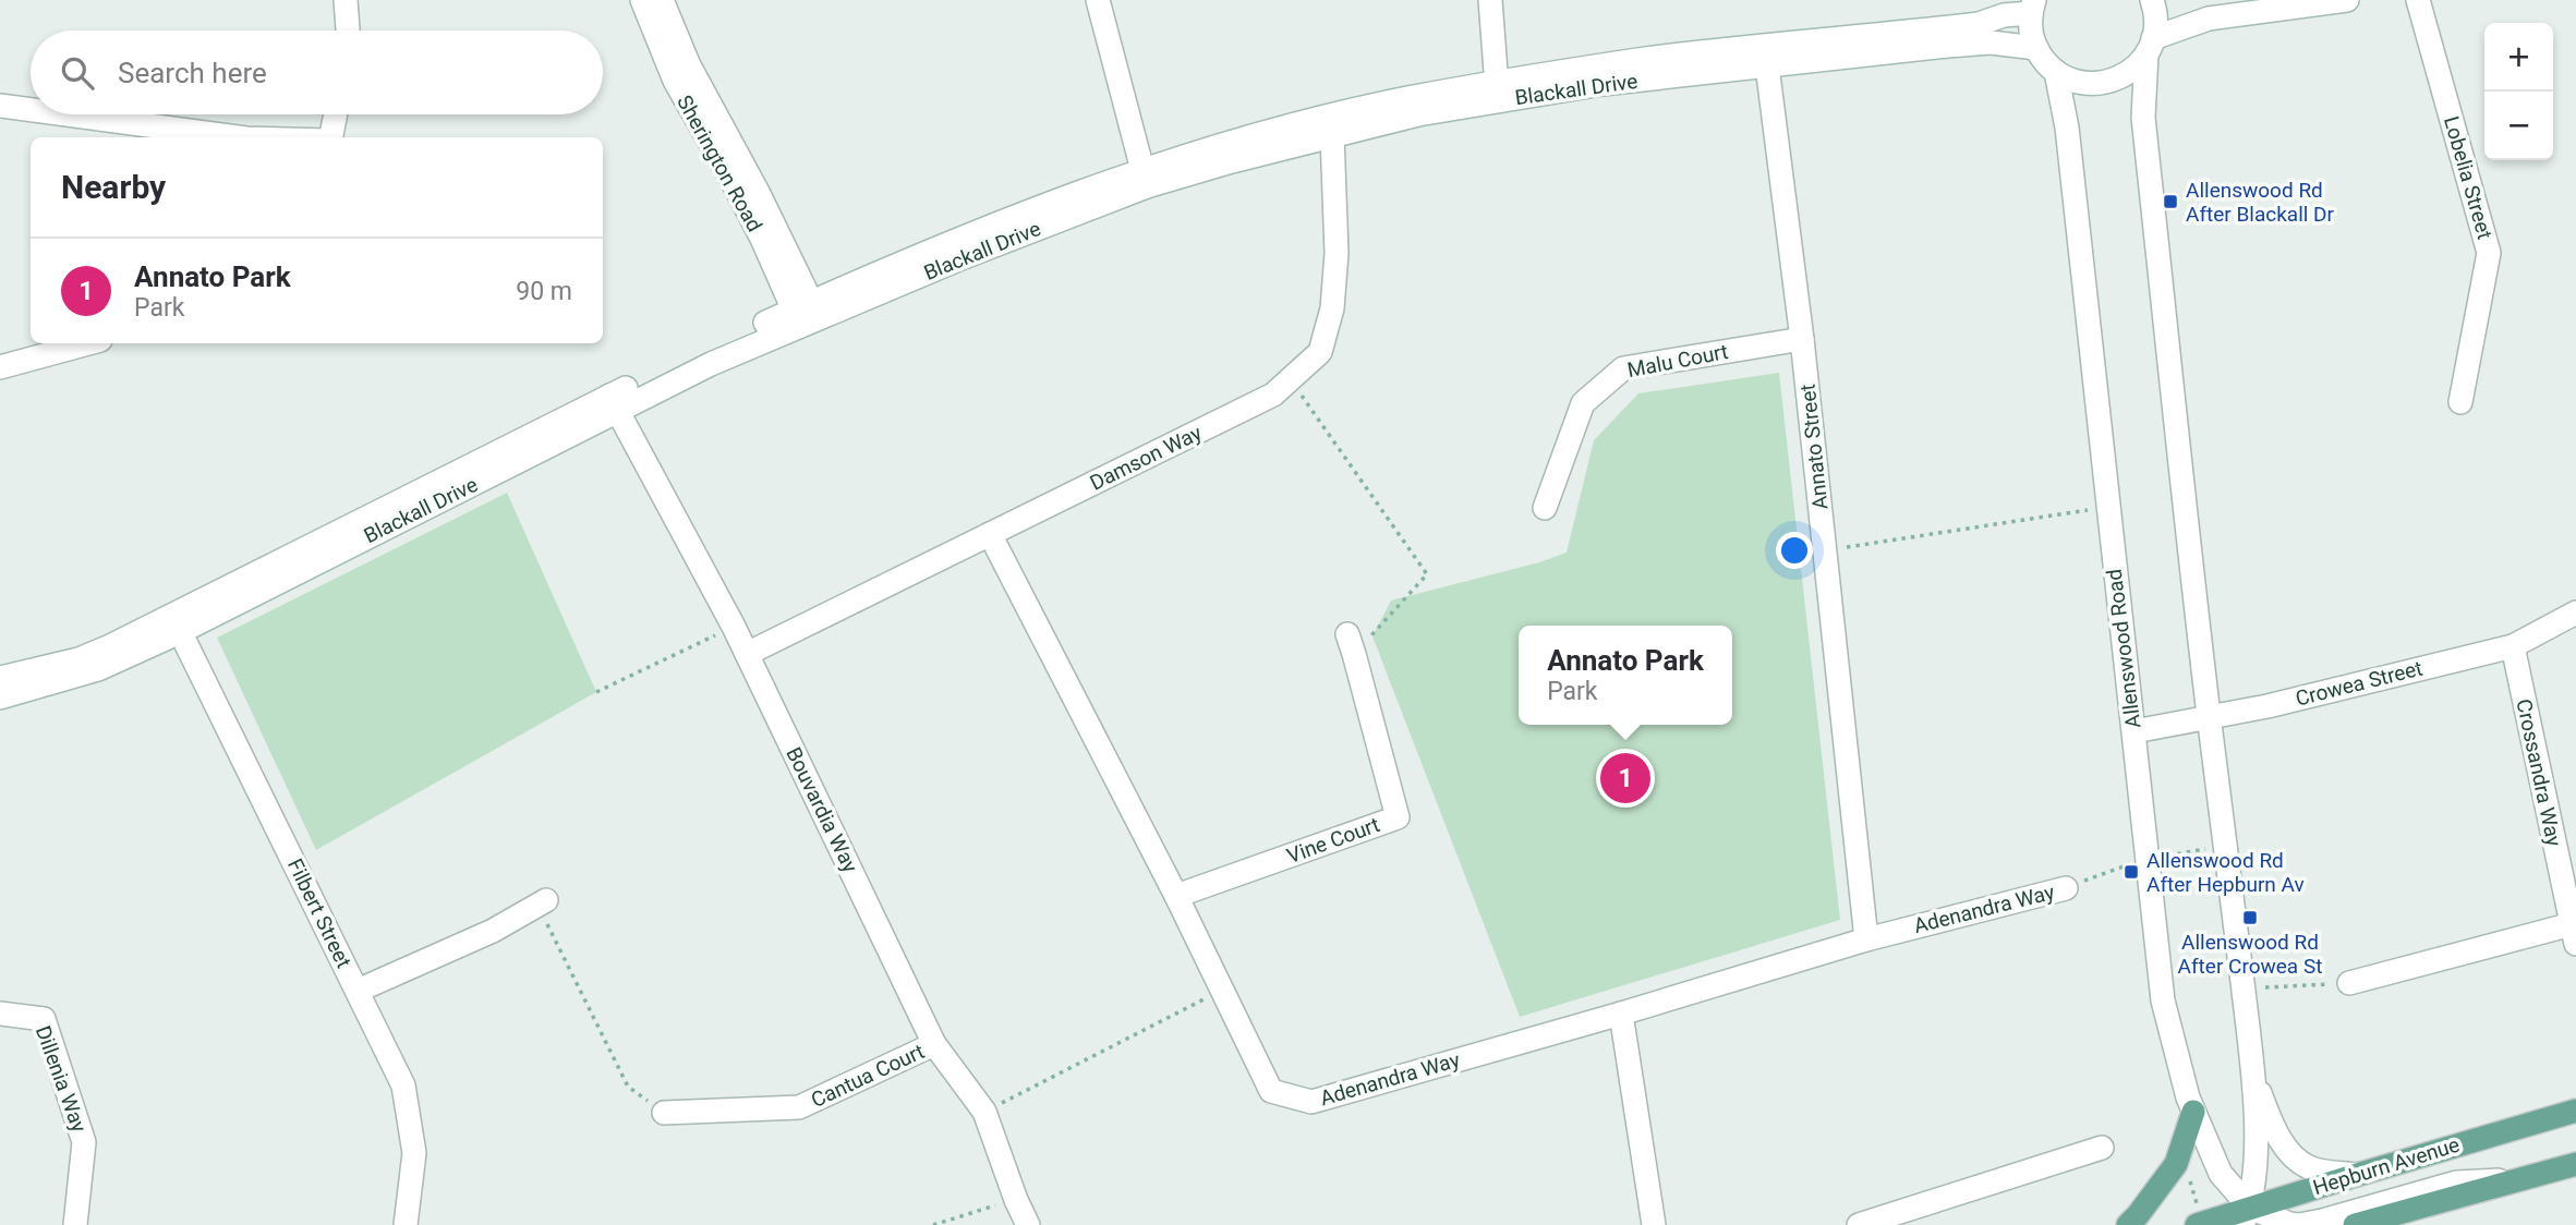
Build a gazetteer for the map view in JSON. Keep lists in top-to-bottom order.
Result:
{
  "streets": {
    "main road": ["Hepburn Avenue"],
    "street": [
      "Blackall Drive",
      "Sherington Road",
      "Lobelia Street",
      "Malu Court",
      "Annato Street",
      "Damson Way",
      "Allenswood Road",
      "Crowea Street",
      "Crossandra Way",
      "Bouvardia Way",
      "Vine Court",
      "Adenandra Way",
      "Filbert Street",
      "Cantua Court",
      "Dillenia Way"
    ]
  },
  "crossings": [
    ["Blackall Drive", "Sherington Road"],
    ["Blackall Drive", "Annato Street"],
    ["Blackall Drive", "Damson Way"],
    ["Blackall Drive", "Bouvardia Way"],
    ["Blackall Drive", "Filbert Street"],
    ["Malu Court", "Annato Street"],
    ["Annato Street", "Adenandra Way"],
    ["Damson Way", "Bouvardia Way"],
    ["Damson Way", "Adenandra Way"],
    ["Allenswood Road", "Crowea Street"],
    ["Allenswood Road", "Hepburn Avenue"],
    ["Crowea Street", "Crossandra Way"],
    ["Bouvardia Way", "Cantua Court"],
    ["Vine Court", "Adenandra Way"]
  ],
  "places": {
    "transit": ["Allenswood Rd After Blackall Dr", "Allenswood Rd After Hepburn Av", "Allenswood Rd After Crowea St"]
  },
  "page": {
    "map_buttons": ["+", "−"],
    "search": "Search here",
    "heading": "Nearby",
    "list": [
      {
        "mark": "1",
        "name": "Annato Park",
        "note": "Park",
        "value": "90 m"
      }
    ],
    "popup": ["Annato Park", "Park"],
    "pins": "1"
  }
}
